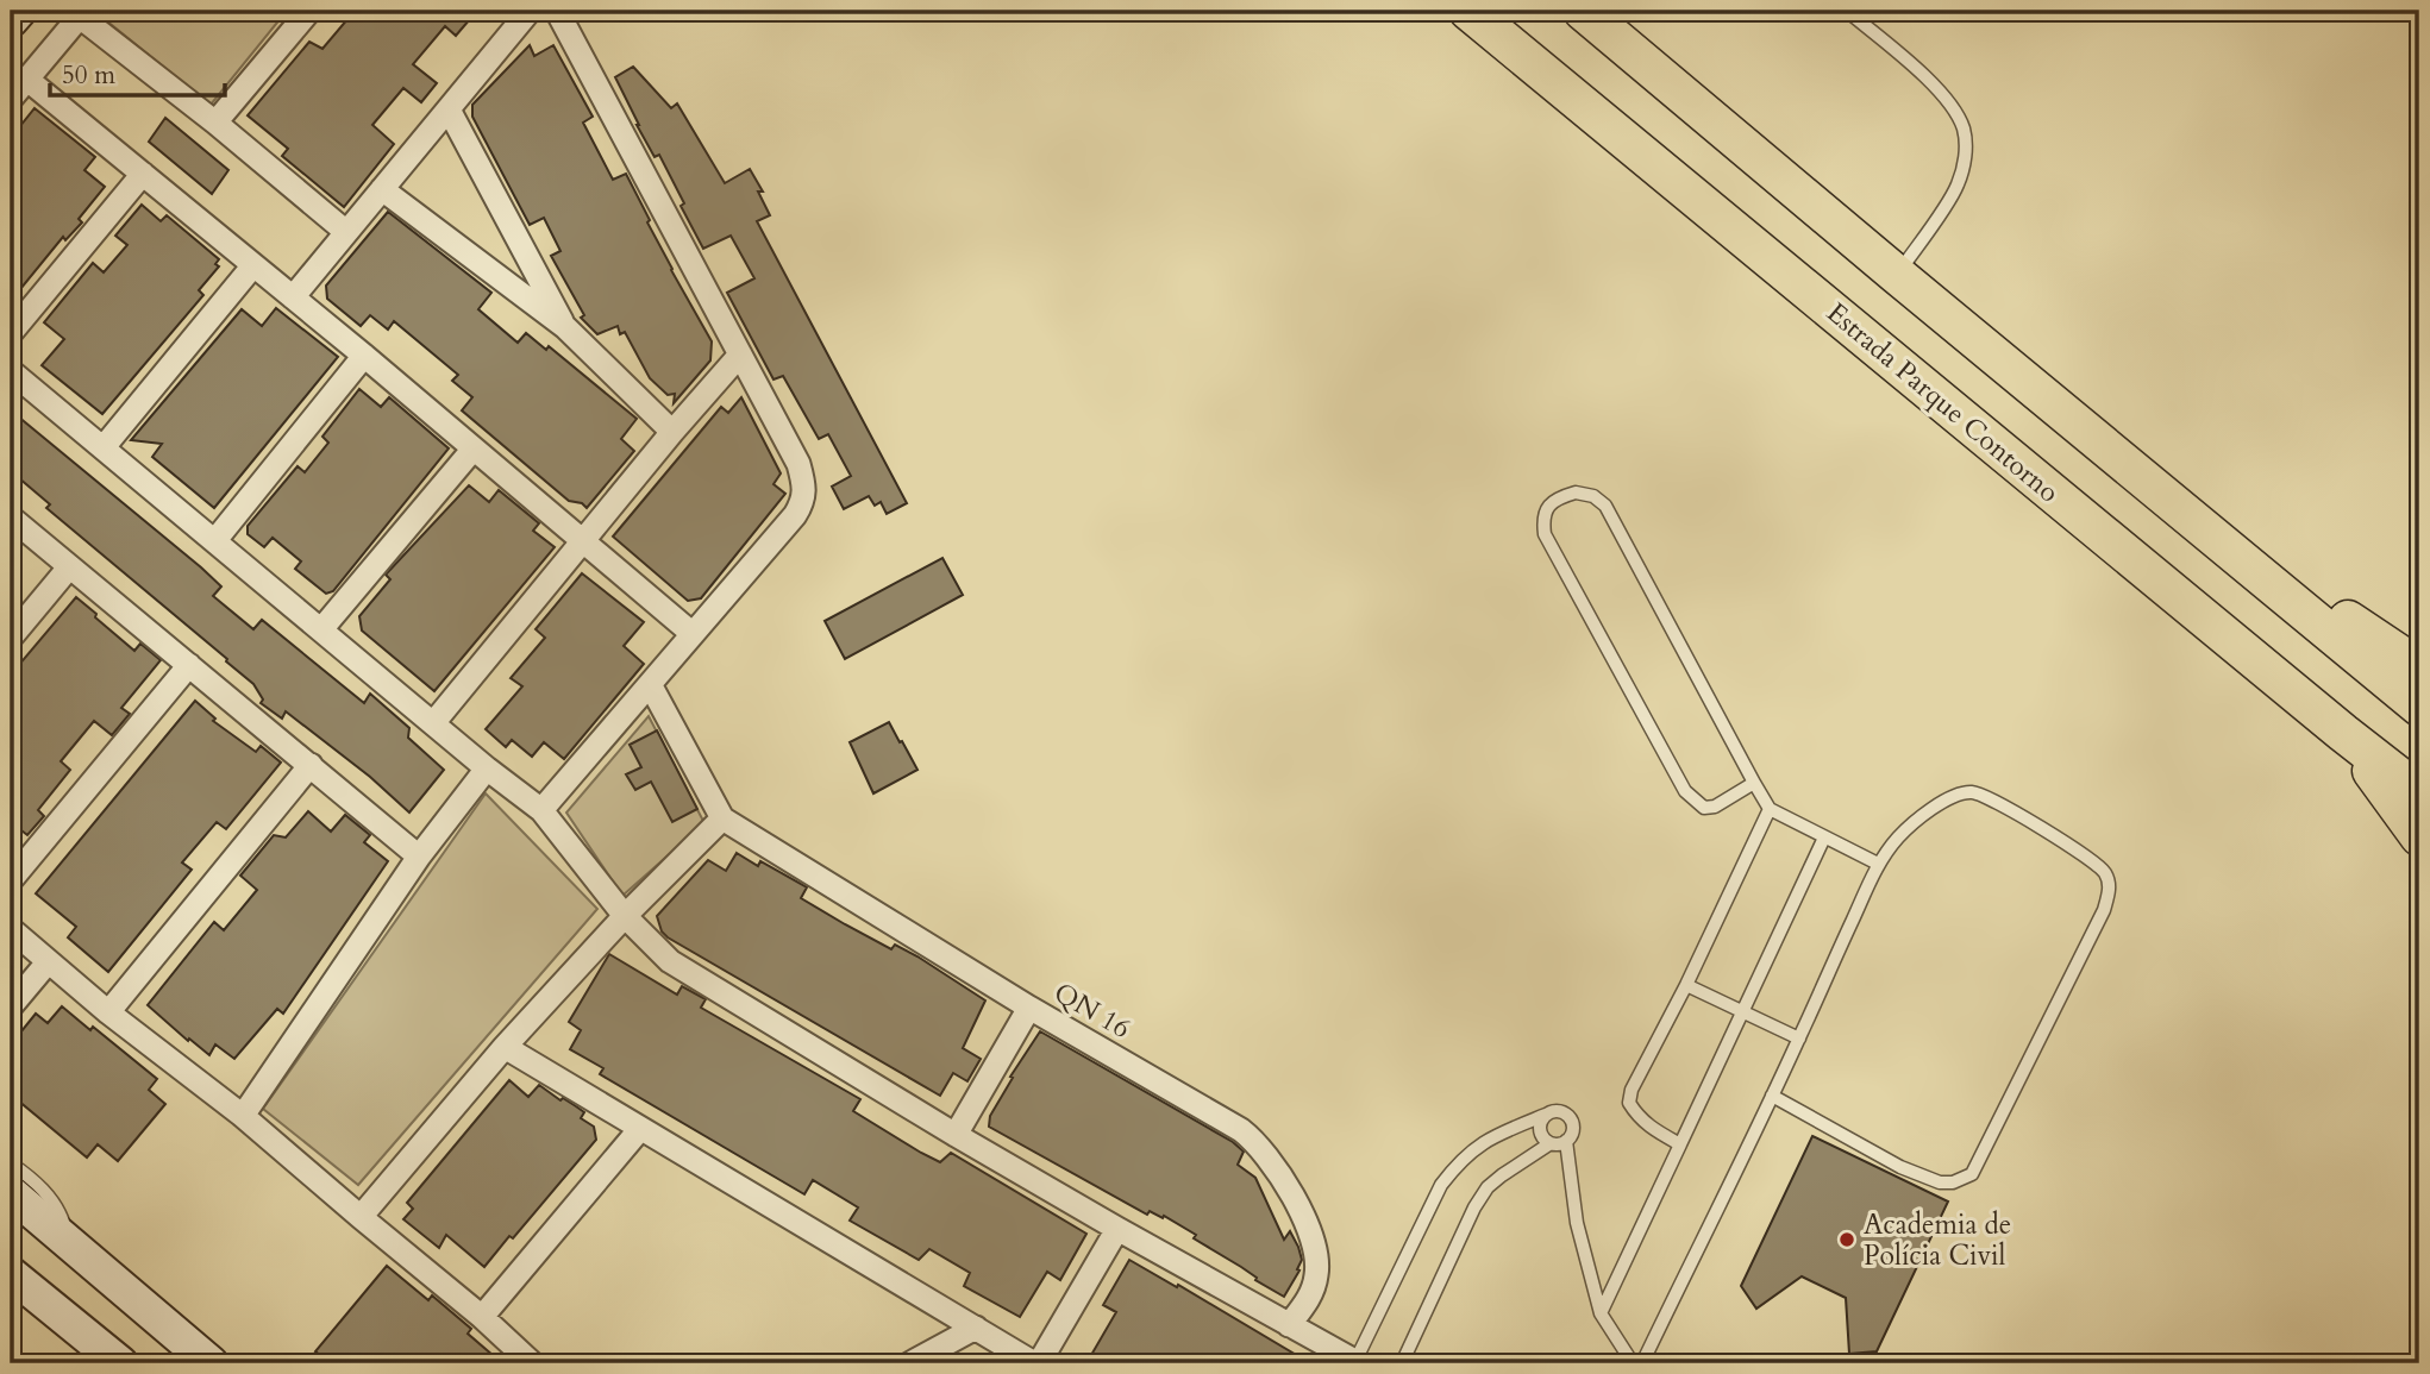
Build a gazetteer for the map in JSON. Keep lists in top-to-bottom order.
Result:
{
  "streets": {
    "highway": ["Estrada Parque Contorno"],
    "street": ["QN 16"]
  },
  "places": ["Academia de Polícia Civil"],
  "scale_bar": "50 m"
}
